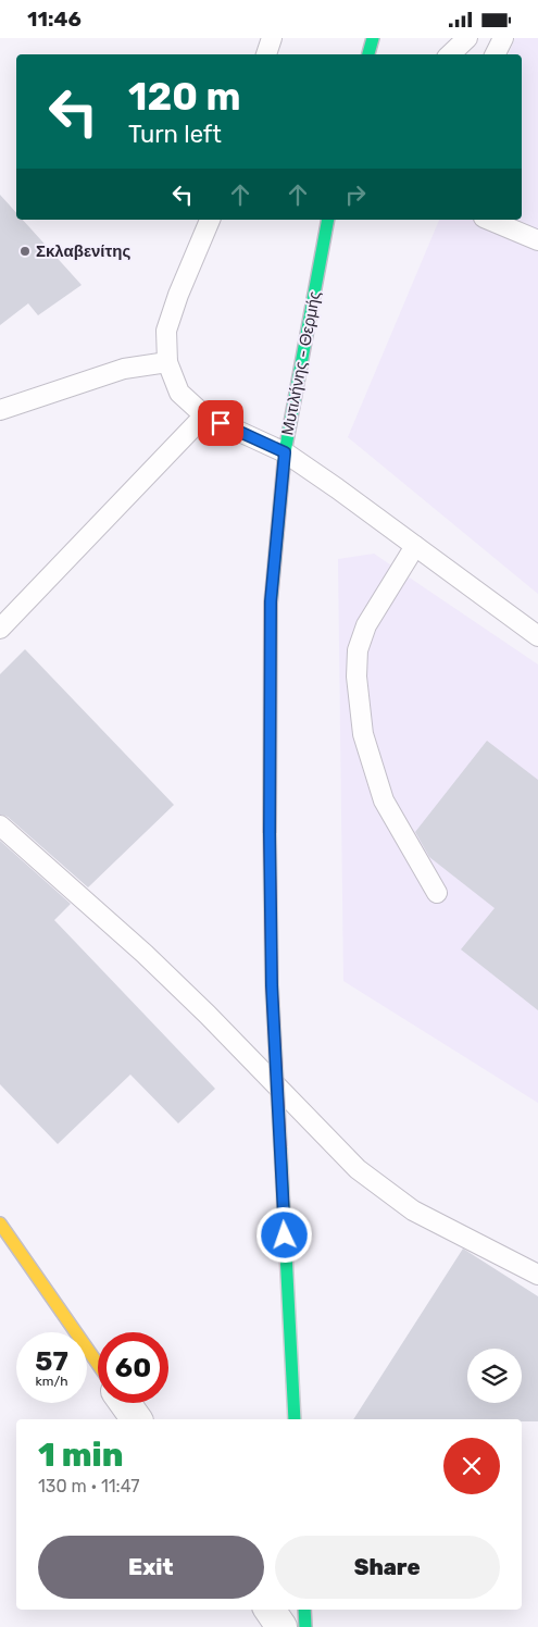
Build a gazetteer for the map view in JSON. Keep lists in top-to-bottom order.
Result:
{
  "streets": {
    "main road": ["Μυτιλήνης - Θερμής"]
  },
  "places": ["Σκλαβενίτης"],
  "page": {
    "status": "11:46",
    "turn": ["120 m", "Turn left"],
    "speed": "57 km/h",
    "limit": "60",
    "heading": ["1 min", "130 m · 11:47"],
    "buttons": ["Exit", "Share"]
  }
}
